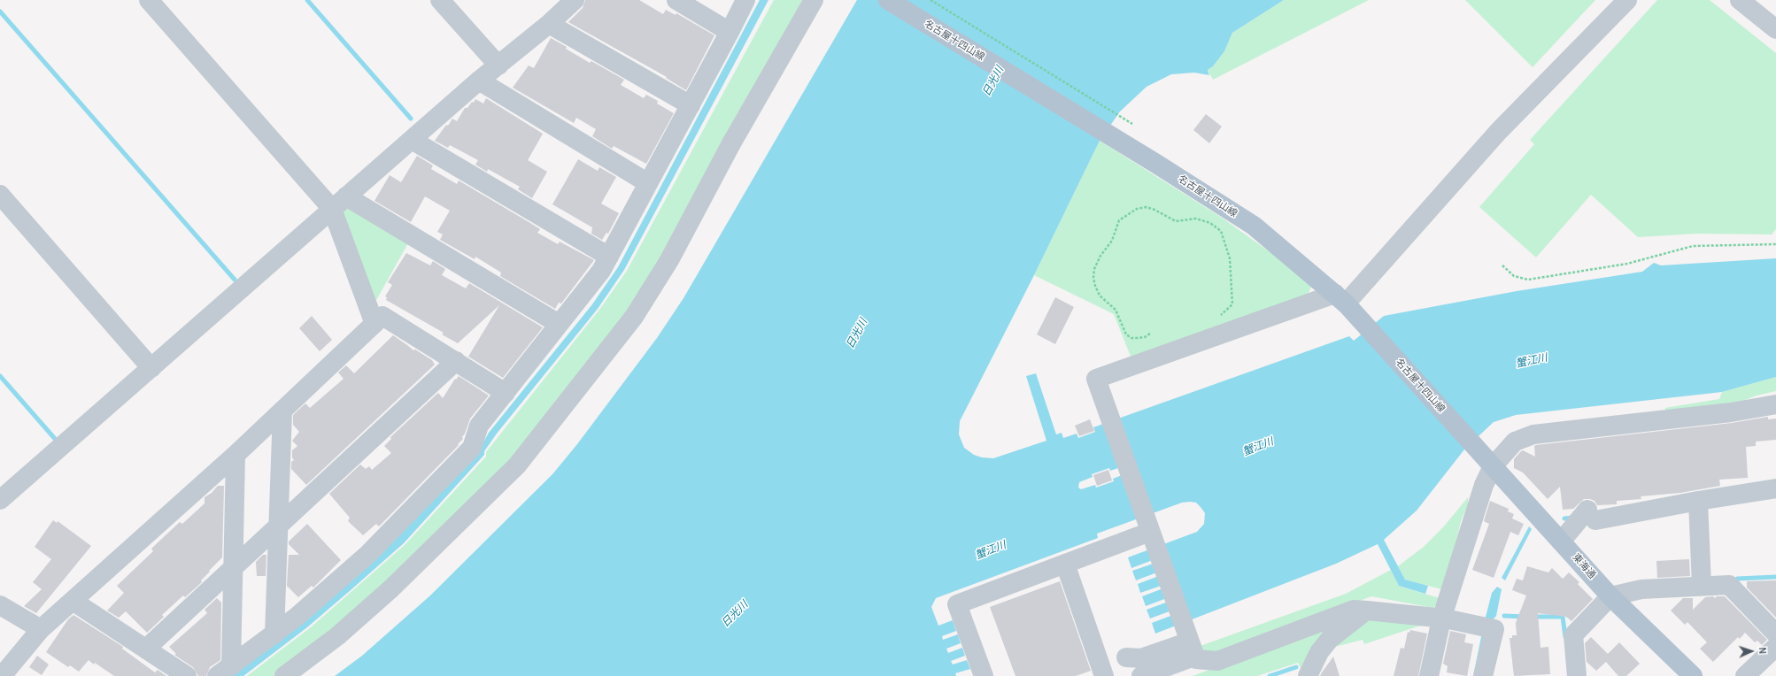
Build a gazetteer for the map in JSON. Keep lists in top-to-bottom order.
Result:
{
  "streets": {
    "main road": ["名古屋十四山線", "東海通"]
  },
  "crossings": [
    ["名古屋十四山線", "東海通"]
  ],
  "water": ["日光川", "蟹江川"],
  "north": "right"
}
